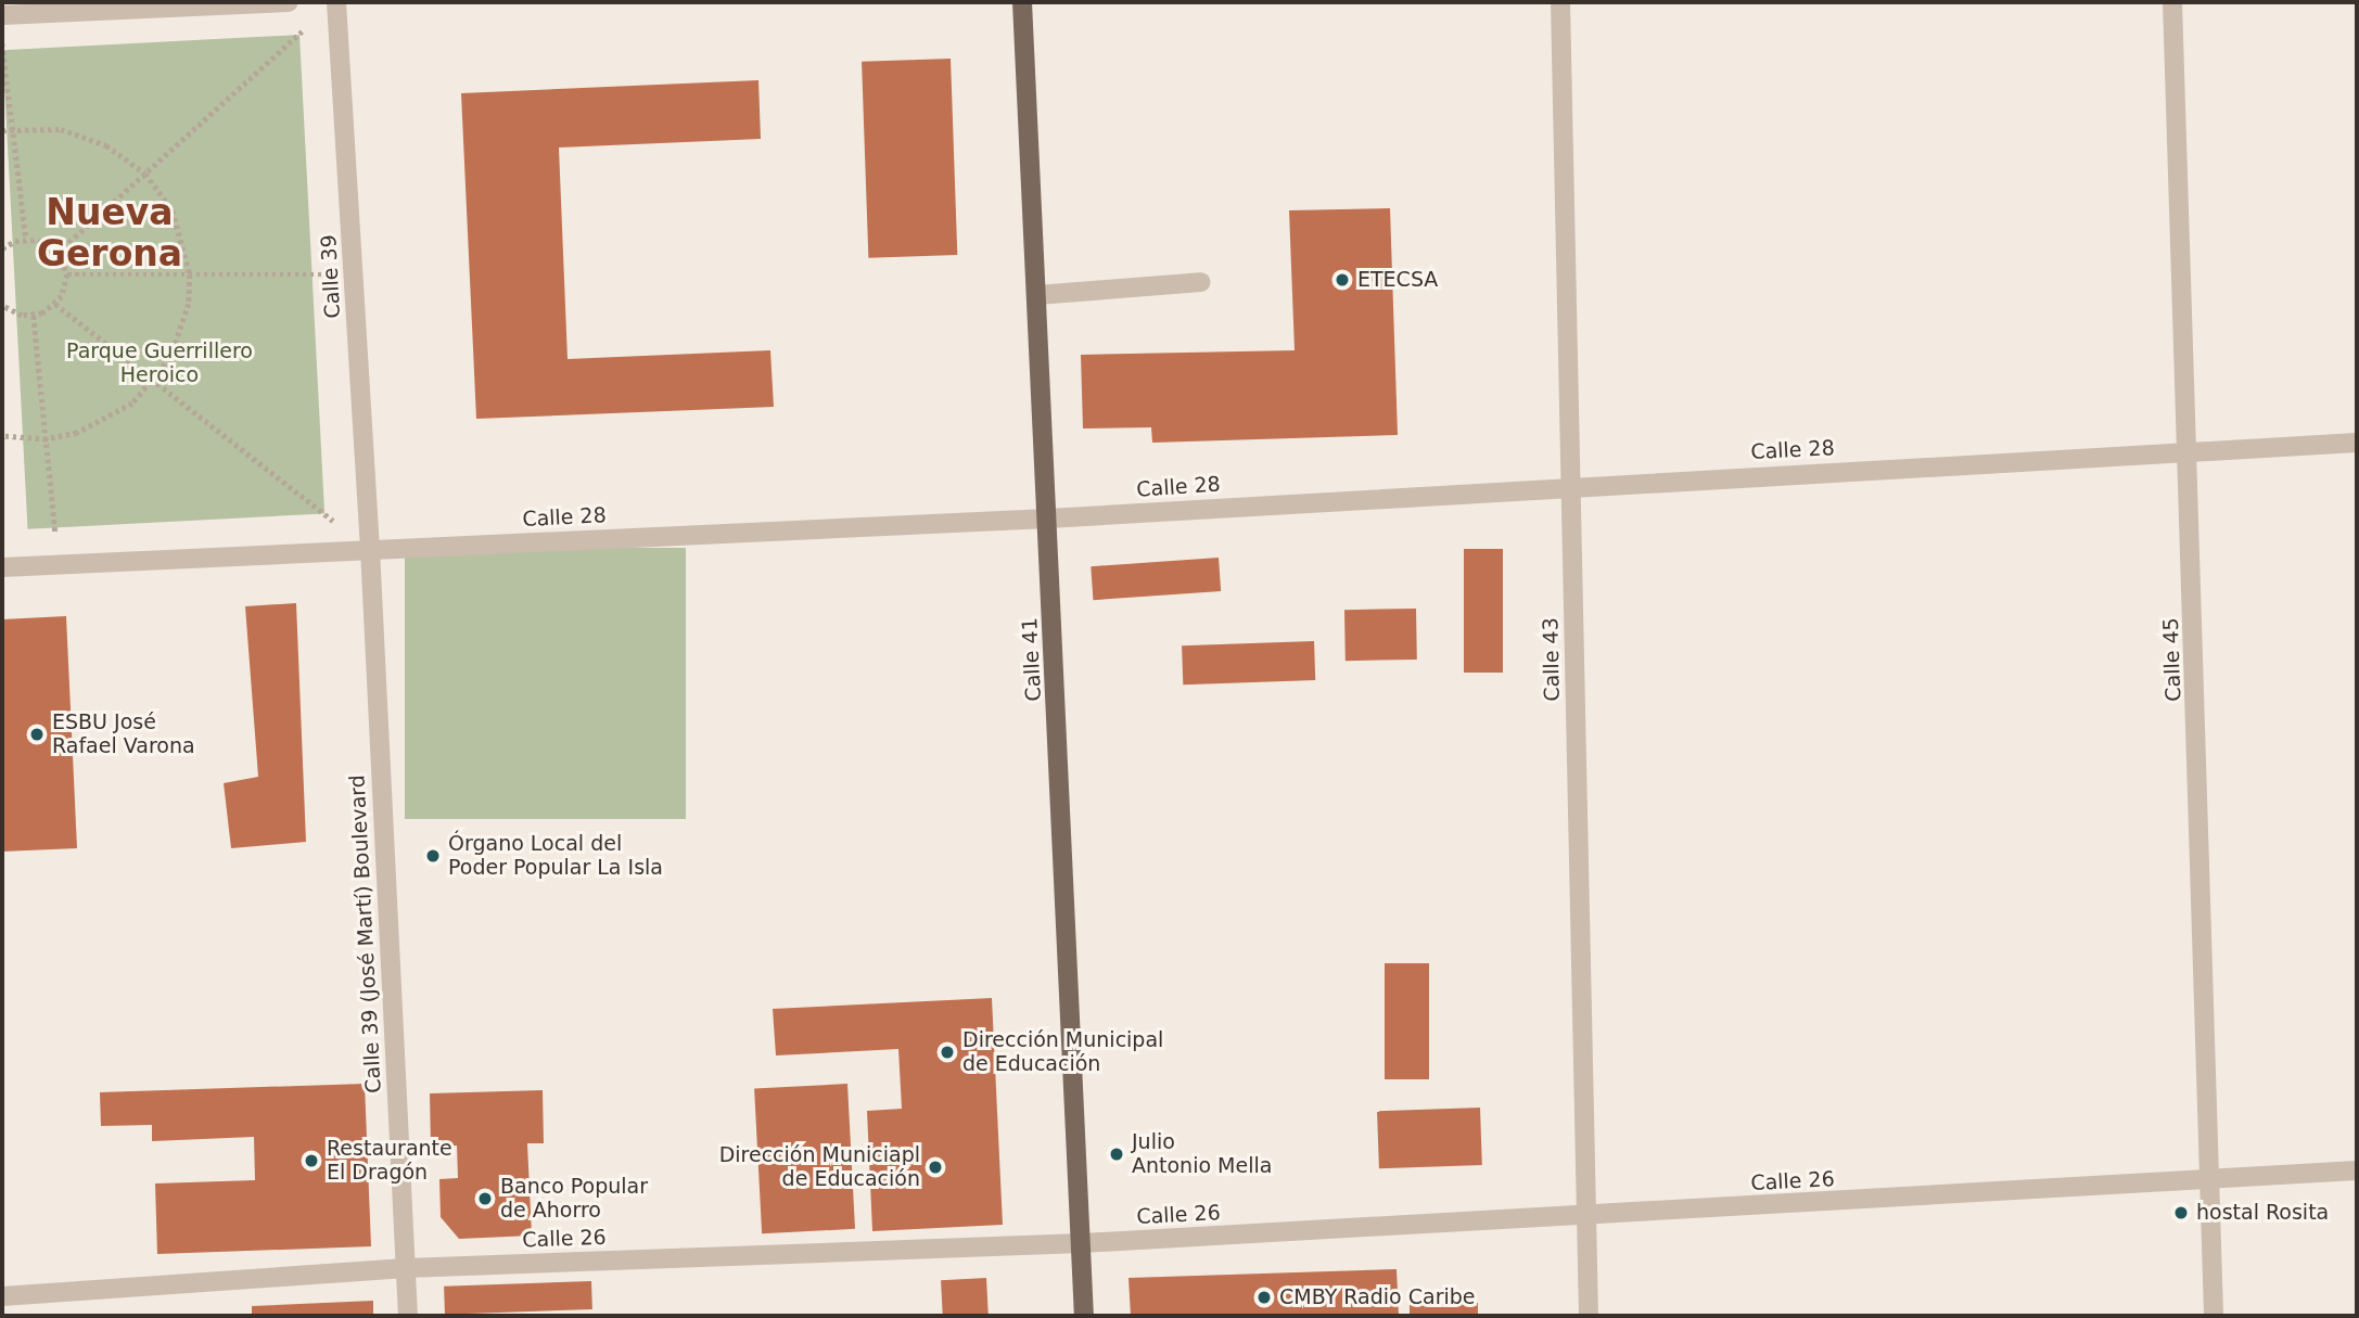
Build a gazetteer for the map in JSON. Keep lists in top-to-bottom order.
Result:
{
  "streets": {
    "main road": ["Calle 41"],
    "street": [
      "Calle 39",
      "Calle 28",
      "Calle 43",
      "Calle 45",
      "Calle 39 (José Martí) Boulevard",
      "Calle 26"
    ]
  },
  "crossings": [
    ["Calle 39", "Calle 28"],
    ["Calle 39", "Calle 39 (José Martí) Boulevard"],
    ["Calle 28", "Calle 41"],
    ["Calle 28", "Calle 43"],
    ["Calle 28", "Calle 45"],
    ["Calle 28", "Calle 39 (José Martí) Boulevard"],
    ["Calle 41", "Calle 26"],
    ["Calle 43", "Calle 26"],
    ["Calle 45", "Calle 26"],
    ["Calle 39 (José Martí) Boulevard", "Calle 26"]
  ],
  "districts": ["Nueva Gerona"],
  "parks": ["Parque Guerrillero Heroico"],
  "places": [
    "ETECSA",
    "ESBU José Rafael Varona",
    "Órgano Local del Poder Popular La Isla",
    "Dirección Municipal de Educación",
    "Julio Antonio Mella",
    "Restaurante El Dragón",
    "Dirección Municiapl de Educación",
    "Banco Popular de Ahorro",
    "hostal Rosita",
    "CMBY Radio Caribe"
  ]
}
